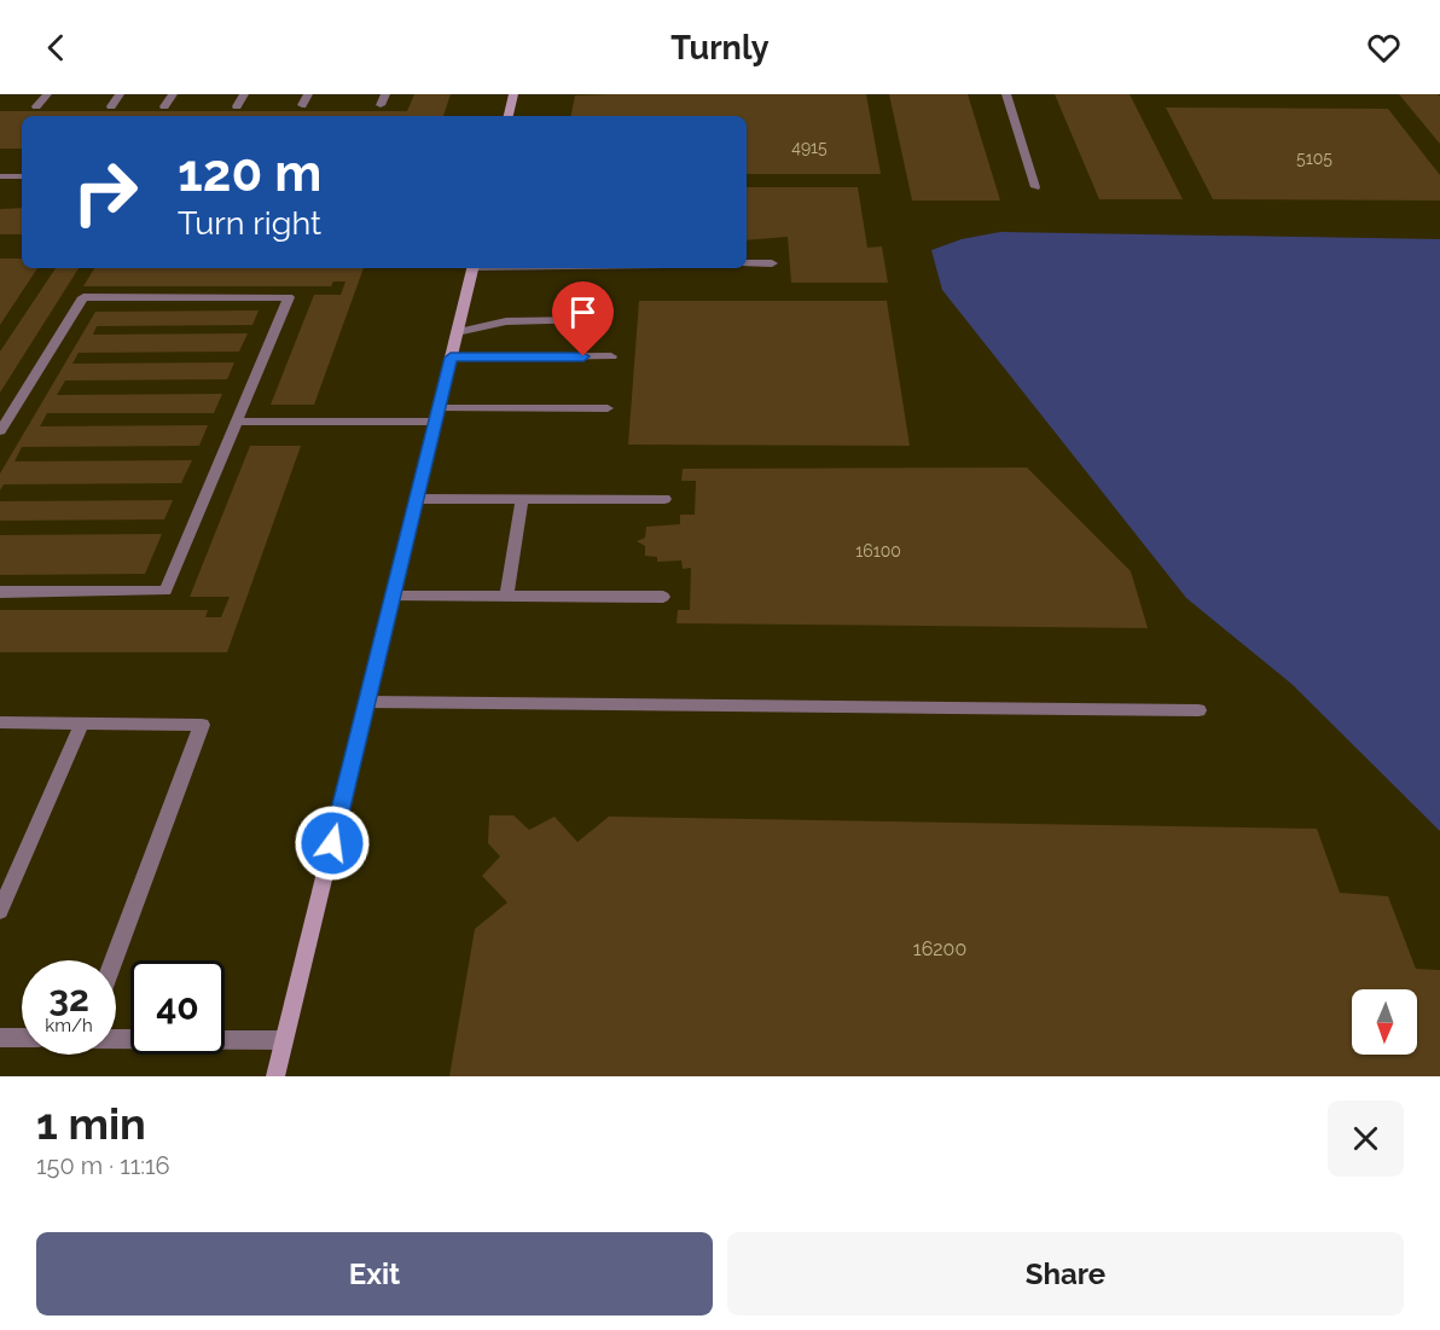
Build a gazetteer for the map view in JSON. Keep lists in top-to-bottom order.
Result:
{
  "house_numbers": [
    "4915",
    "5105",
    "16100",
    "16200"
  ],
  "north": "bottom",
  "page": {
    "header": "Turnly",
    "turn": ["120 m", "Turn right"],
    "speed": "32 km/h",
    "limit": "40",
    "heading": ["1 min", "150 m · 11:16"],
    "buttons": ["Exit", "Share"]
  }
}
